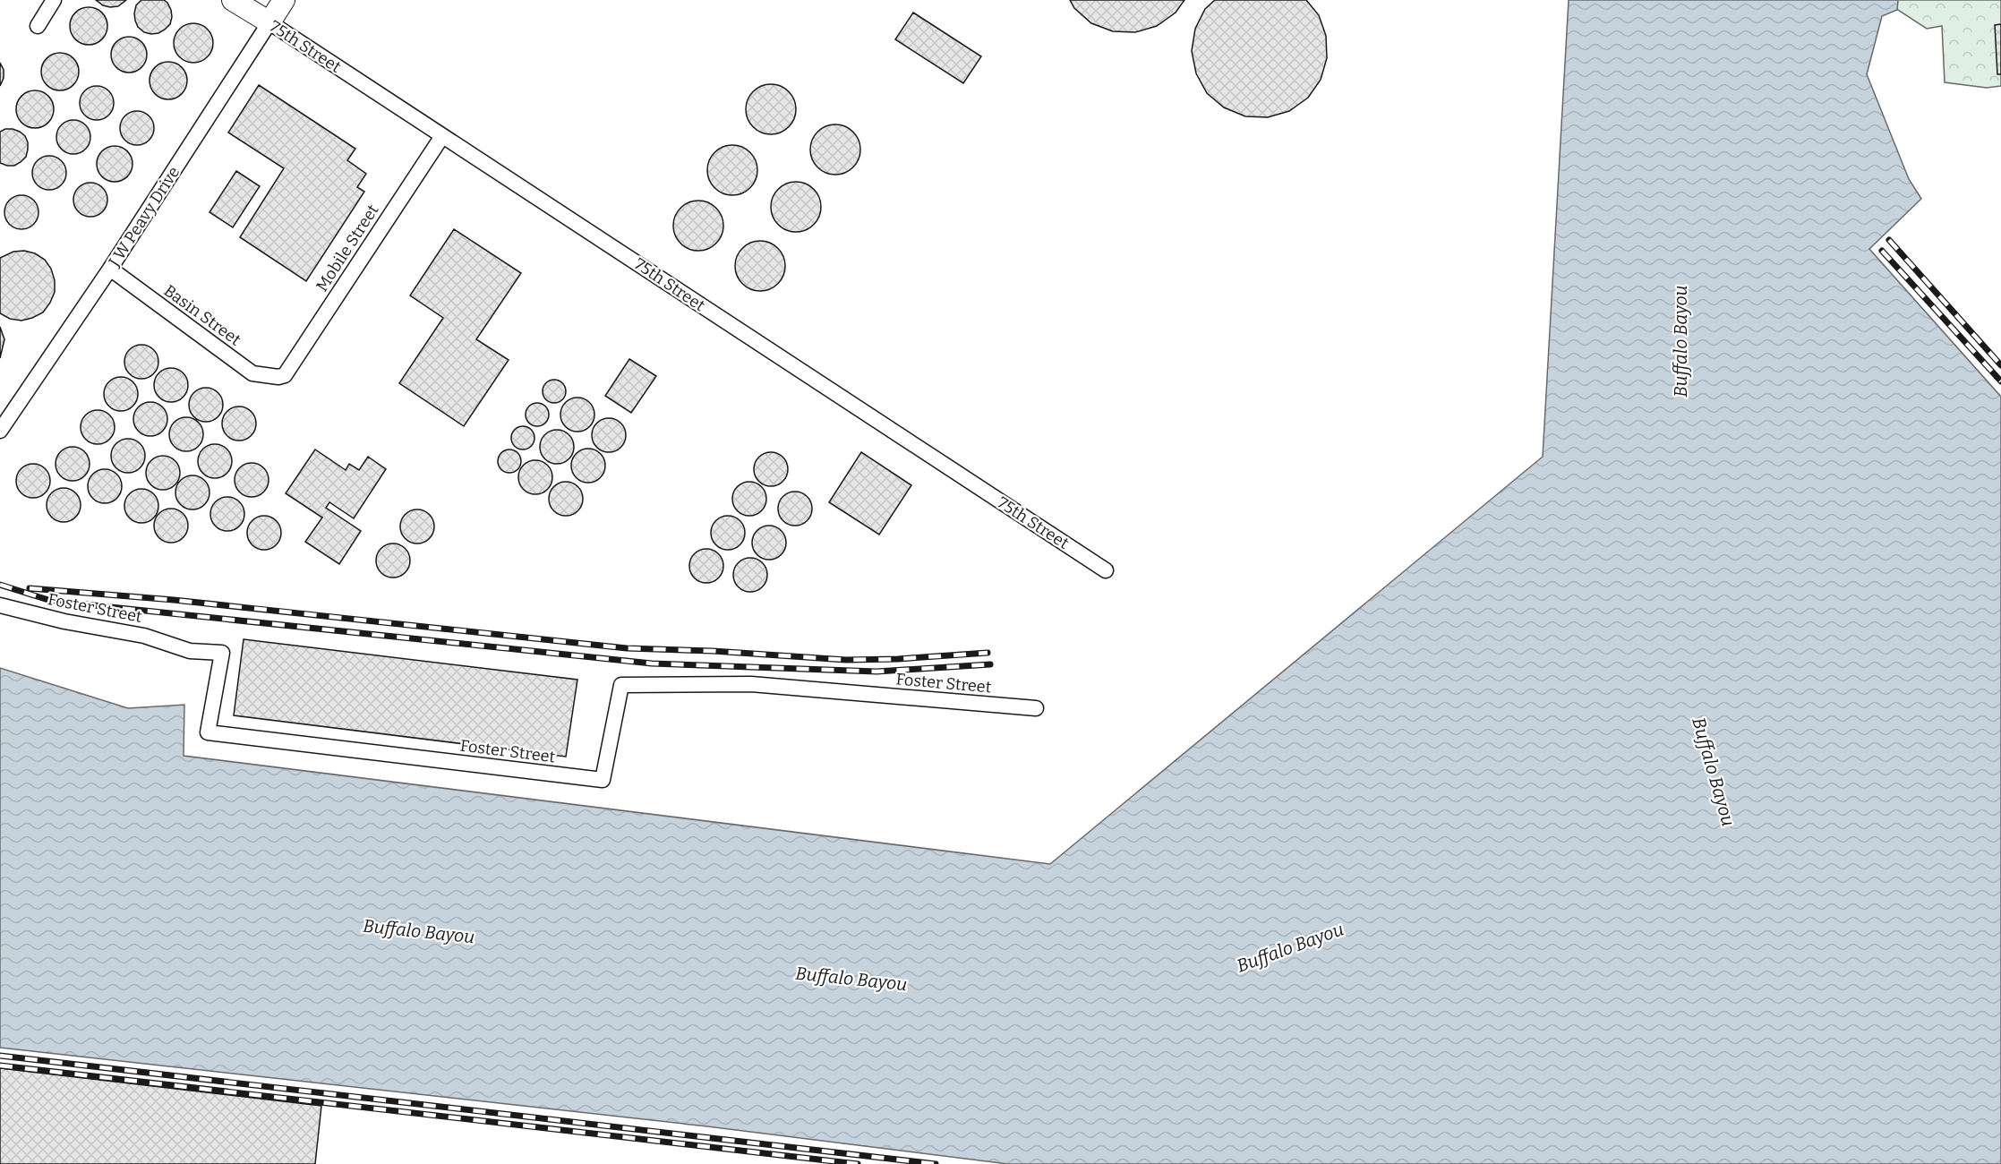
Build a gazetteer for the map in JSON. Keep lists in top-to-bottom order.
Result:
{
  "streets": {
    "street": [
      "75th Street",
      "J W Peavy Drive",
      "Mobile Street",
      "Basin Street",
      "Foster Street"
    ]
  },
  "crossings": [
    ["75th Street", "J W Peavy Drive"],
    ["75th Street", "Mobile Street"],
    ["J W Peavy Drive", "Basin Street"],
    ["Mobile Street", "Basin Street"]
  ],
  "water": ["Buffalo Bayou"]
}
